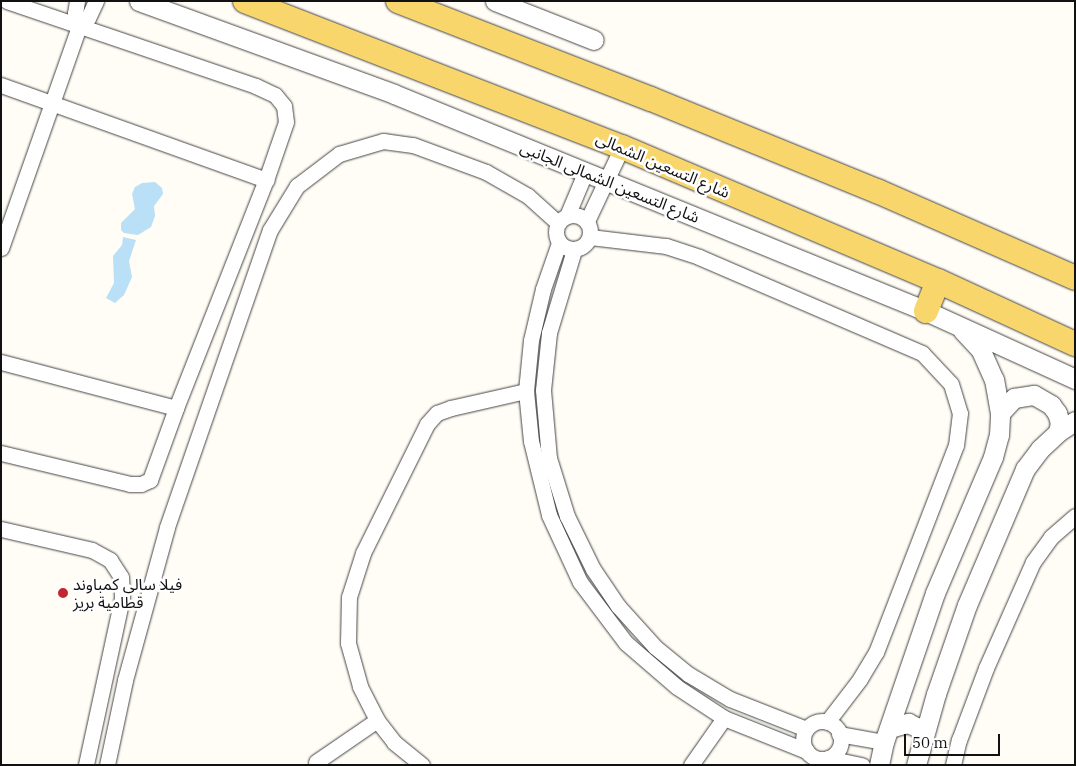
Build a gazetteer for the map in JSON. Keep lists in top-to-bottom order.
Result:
{
  "streets": {
    "main road": ["شارع التسعين الشمالى"],
    "street": ["شارع التسعين الشمالى الجانبى"]
  },
  "places": ["فيلا سالى كمباوند قطامية بريز"],
  "scale_bar": "50 m"
}
